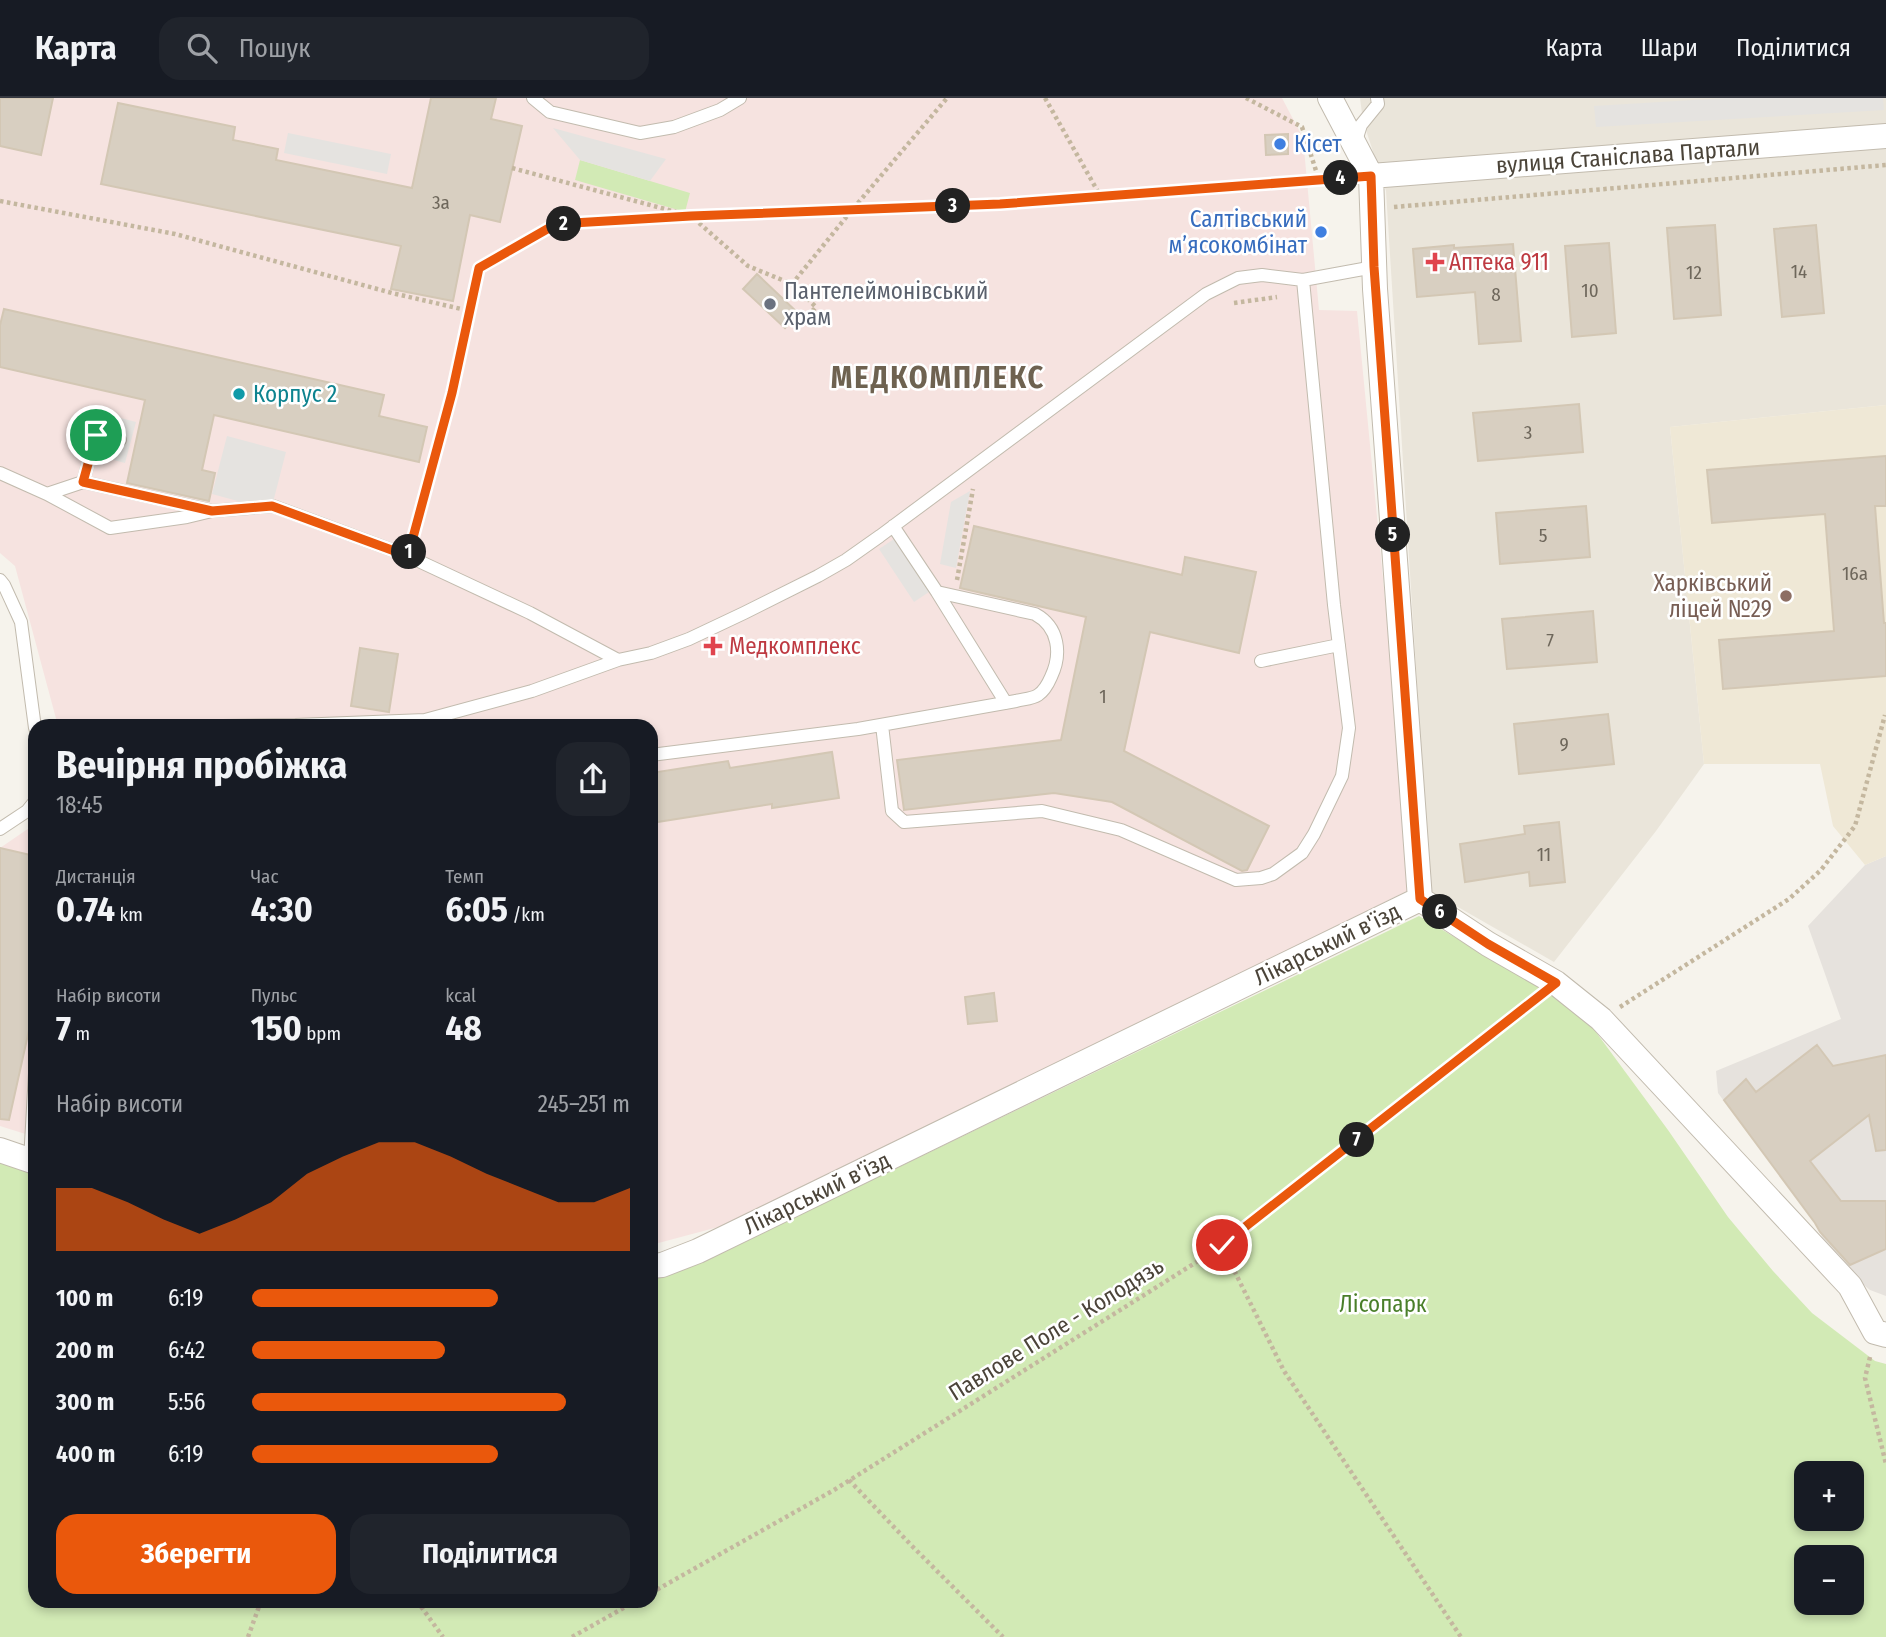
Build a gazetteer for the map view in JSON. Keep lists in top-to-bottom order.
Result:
{
  "streets": {
    "street": ["вулиця Станіслава Партали", "Лікарський в'їзд"],
    "path": ["Павлове Поле - Колодязь"]
  },
  "crossings": [
    ["Лікарський в'їзд", "Павлове Поле - Колодязь"]
  ],
  "districts": ["МЕДКОМПЛЕКС"],
  "parks": ["Лісопарк"],
  "places": {
    "other": [
      "Кісет",
      "Салтівський мʼясокомбінат",
      "Пантелеймонівський храм",
      "Корпус 2",
      "Харківський ліцей №29"
    ],
    "health": ["Аптека 911", "Медкомплекс"]
  },
  "house_numbers": [
    "3а",
    "14",
    "12",
    "10",
    "8",
    "3",
    "5",
    "16а",
    "7",
    "1",
    "9",
    "11"
  ],
  "page": {
    "header": "Карта",
    "search": "Пошук",
    "nav": ["Карта", "Шари", "Поділитися"],
    "pins": [
      "4",
      "3",
      "2",
      "5",
      "1",
      "6",
      "7"
    ],
    "heading": ["Вечірня пробіжка", "18:45"],
    "stats": [
      ["Дистанція", "0.74 km"],
      ["Час", "4:30"],
      ["Темп", "6:05 /km"],
      ["Набір висоти", "7 m"],
      ["Пульс", "150 bpm"],
      ["kcal", "48"]
    ],
    "chart": ["Набір висоти", "245–251 m"],
    "list": [
      {
        "name": "100 m",
        "note": "6:19"
      },
      {
        "name": "200 m",
        "note": "6:42"
      },
      {
        "name": "300 m",
        "note": "5:56"
      },
      {
        "name": "400 m",
        "note": "6:19"
      }
    ],
    "map_buttons": ["+", "−"],
    "buttons": ["Зберегти", "Поділитися"]
  }
}
